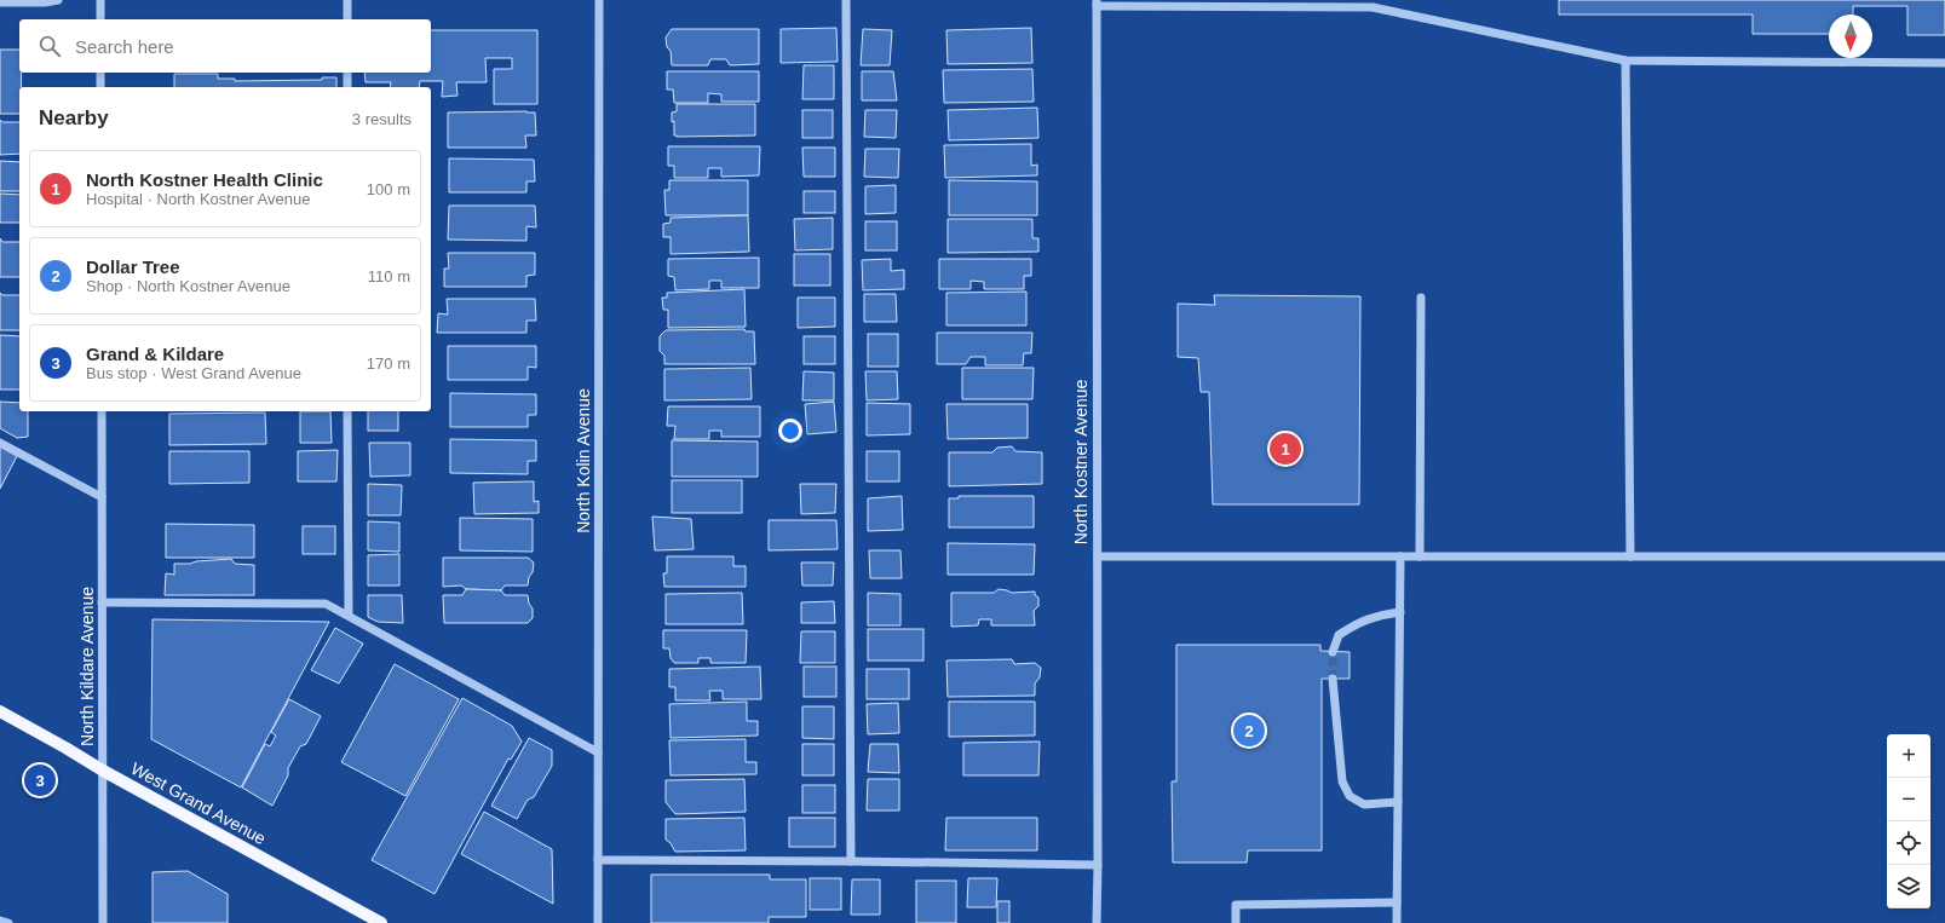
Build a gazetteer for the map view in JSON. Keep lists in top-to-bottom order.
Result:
{
  "streets": {
    "main road": ["West Grand Avenue"],
    "street": ["North Kolin Avenue", "North Kostner Avenue", "North Kildare Avenue"]
  },
  "crossings": [
    ["North Kildare Avenue", "West Grand Avenue"]
  ],
  "north": "bottom",
  "page": {
    "search": "Search here",
    "heading": ["Nearby", "3 results"],
    "list": [
      {
        "mark": "1",
        "name": "North Kostner Health Clinic",
        "note": "Hospital · North Kostner Avenue",
        "value": "100 m"
      },
      {
        "mark": "2",
        "name": "Dollar Tree",
        "note": "Shop · North Kostner Avenue",
        "value": "110 m"
      },
      {
        "mark": "3",
        "name": "Grand & Kildare",
        "note": "Bus stop · West Grand Avenue",
        "value": "170 m"
      }
    ],
    "pins": ["1", "2", "3"],
    "map_buttons": ["+", "−"]
  }
}
